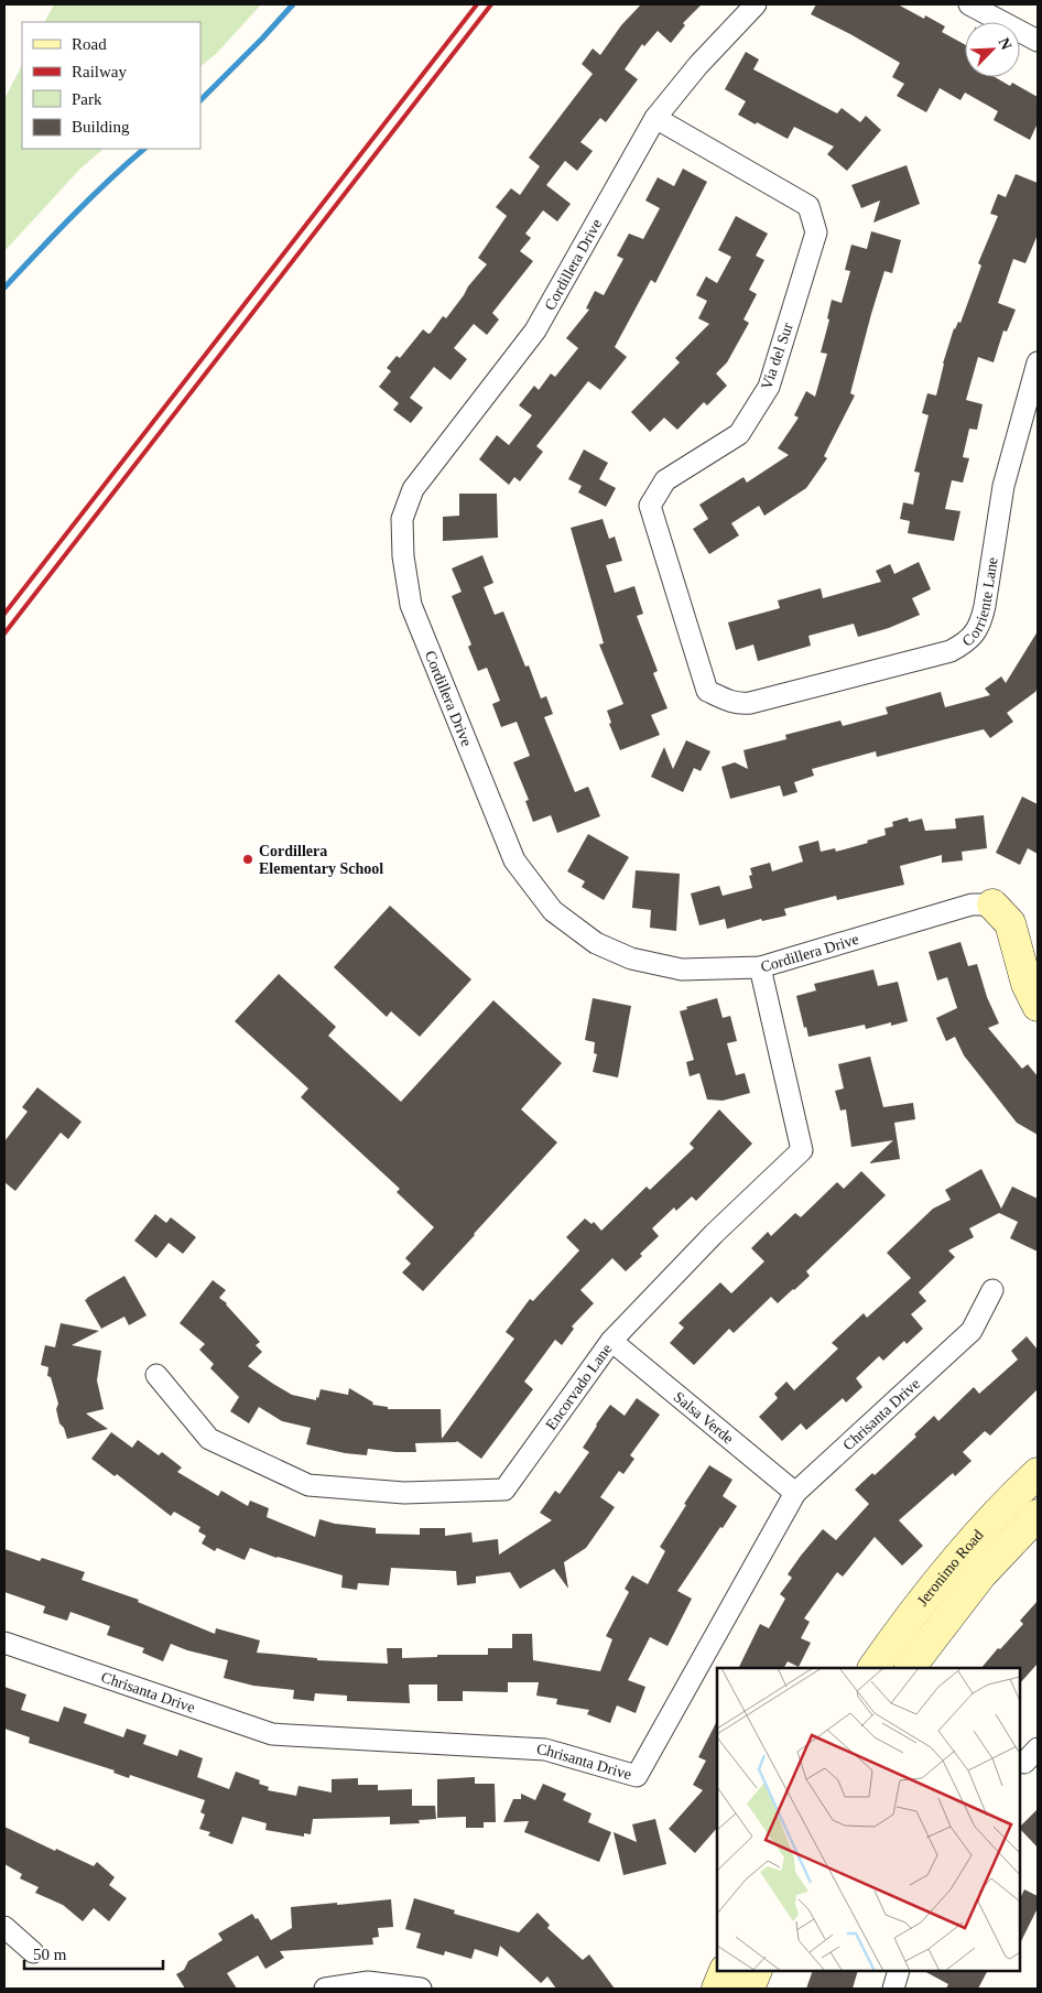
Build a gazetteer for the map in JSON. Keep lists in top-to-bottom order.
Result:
{
  "streets": {
    "main road": ["Cordillera Drive", "Jeronimo Road"],
    "street": [
      "Via del Sur",
      "Corriente Lane",
      "Encorvado Lane",
      "Chrisanta Drive",
      "Salsa Verde"
    ]
  },
  "crossings": [
    ["Cordillera Drive", "Via del Sur"],
    ["Cordillera Drive", "Encorvado Lane"],
    ["Via del Sur", "Corriente Lane"],
    ["Encorvado Lane", "Salsa Verde"],
    ["Chrisanta Drive", "Salsa Verde"]
  ],
  "places": ["Cordillera Elementary School"],
  "legend": [
    "Road",
    "Railway",
    "Park",
    "Building"
  ],
  "scale_bar": "50 m",
  "north": "top right"
}
